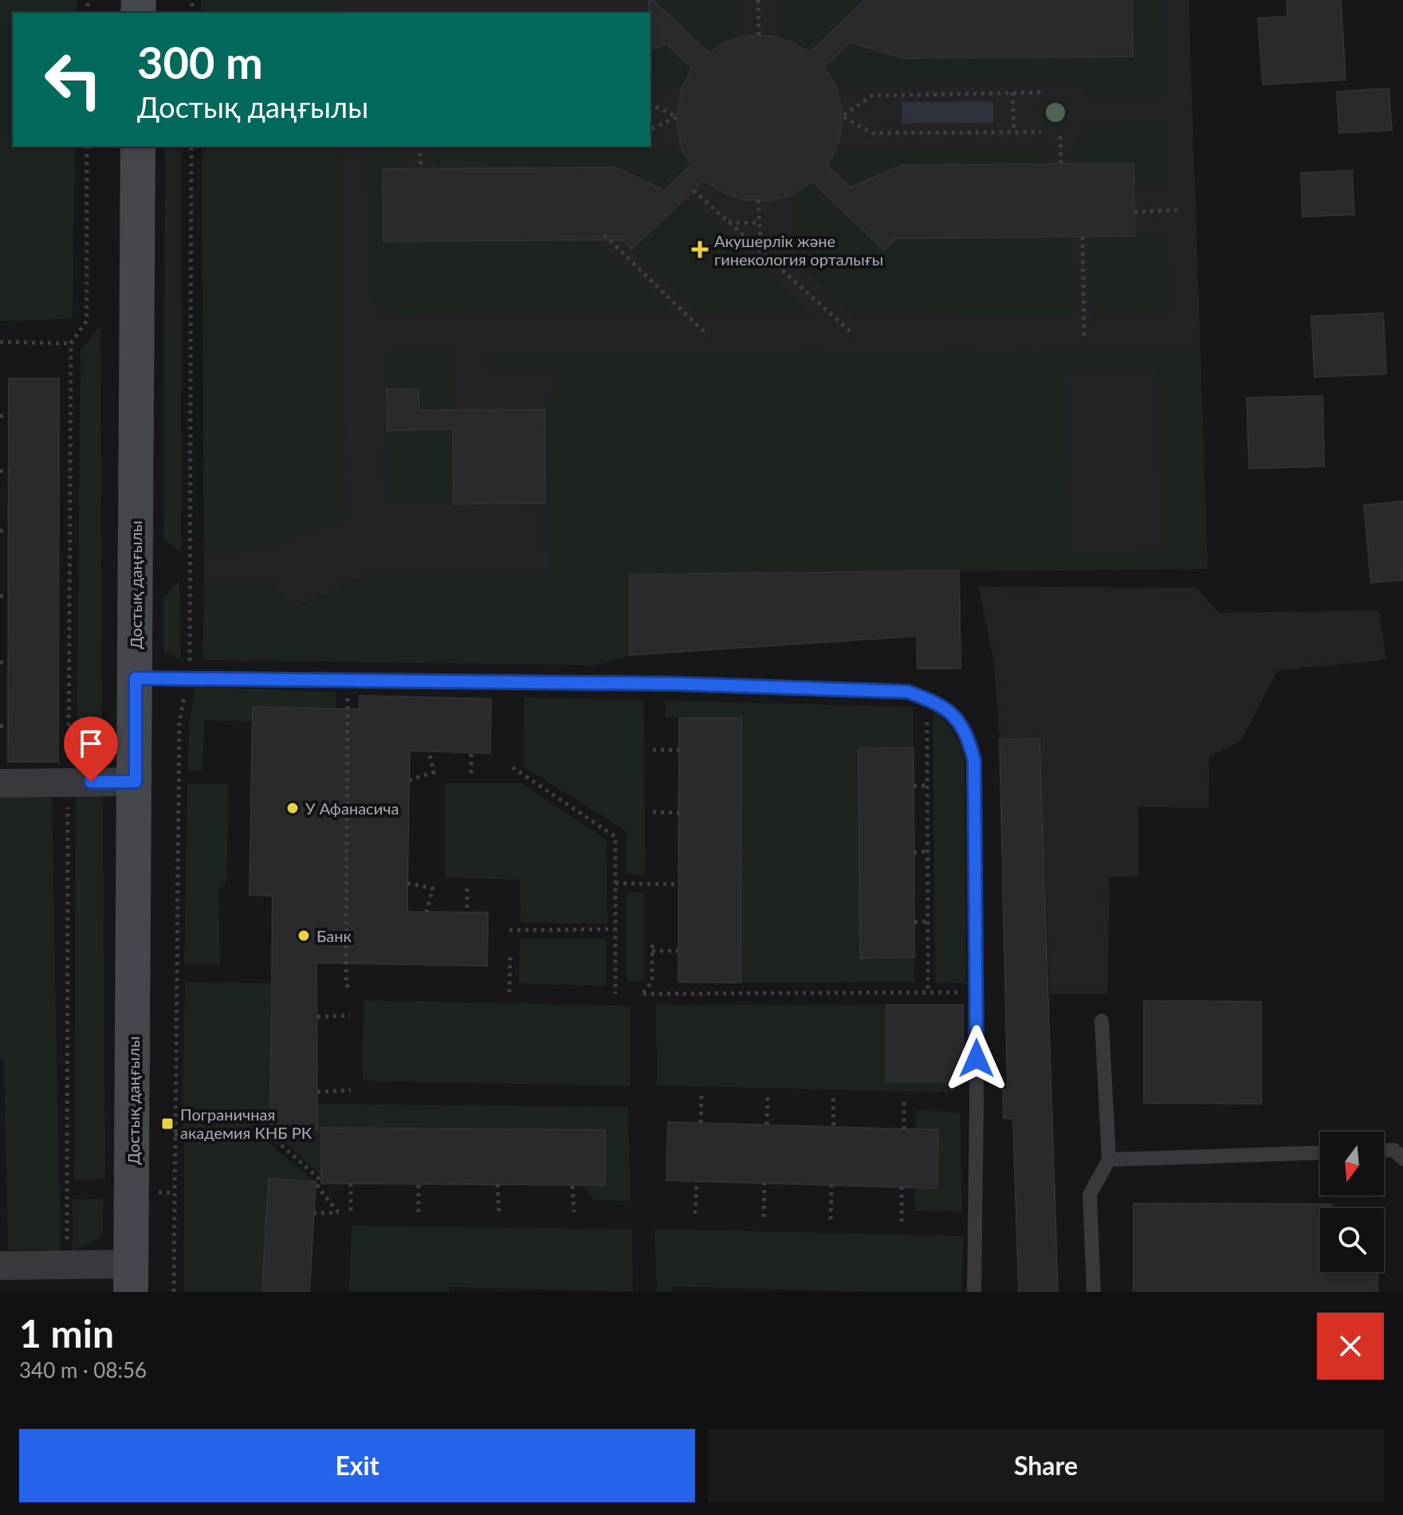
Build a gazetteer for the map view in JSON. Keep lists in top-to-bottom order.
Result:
{
  "streets": {
    "main road": ["Достық даңғылы"]
  },
  "places": {
    "health": ["Акушерлік және гинекология орталығы"],
    "other": ["У Афанасича", "Банк"],
    "transit": ["Пограничная академия КНБ РК"]
  },
  "north": "bottom",
  "page": {
    "turn": ["300 m", "Достық даңғылы"],
    "heading": ["1 min", "340 m · 08:56"],
    "buttons": ["Exit", "Share"]
  }
}
